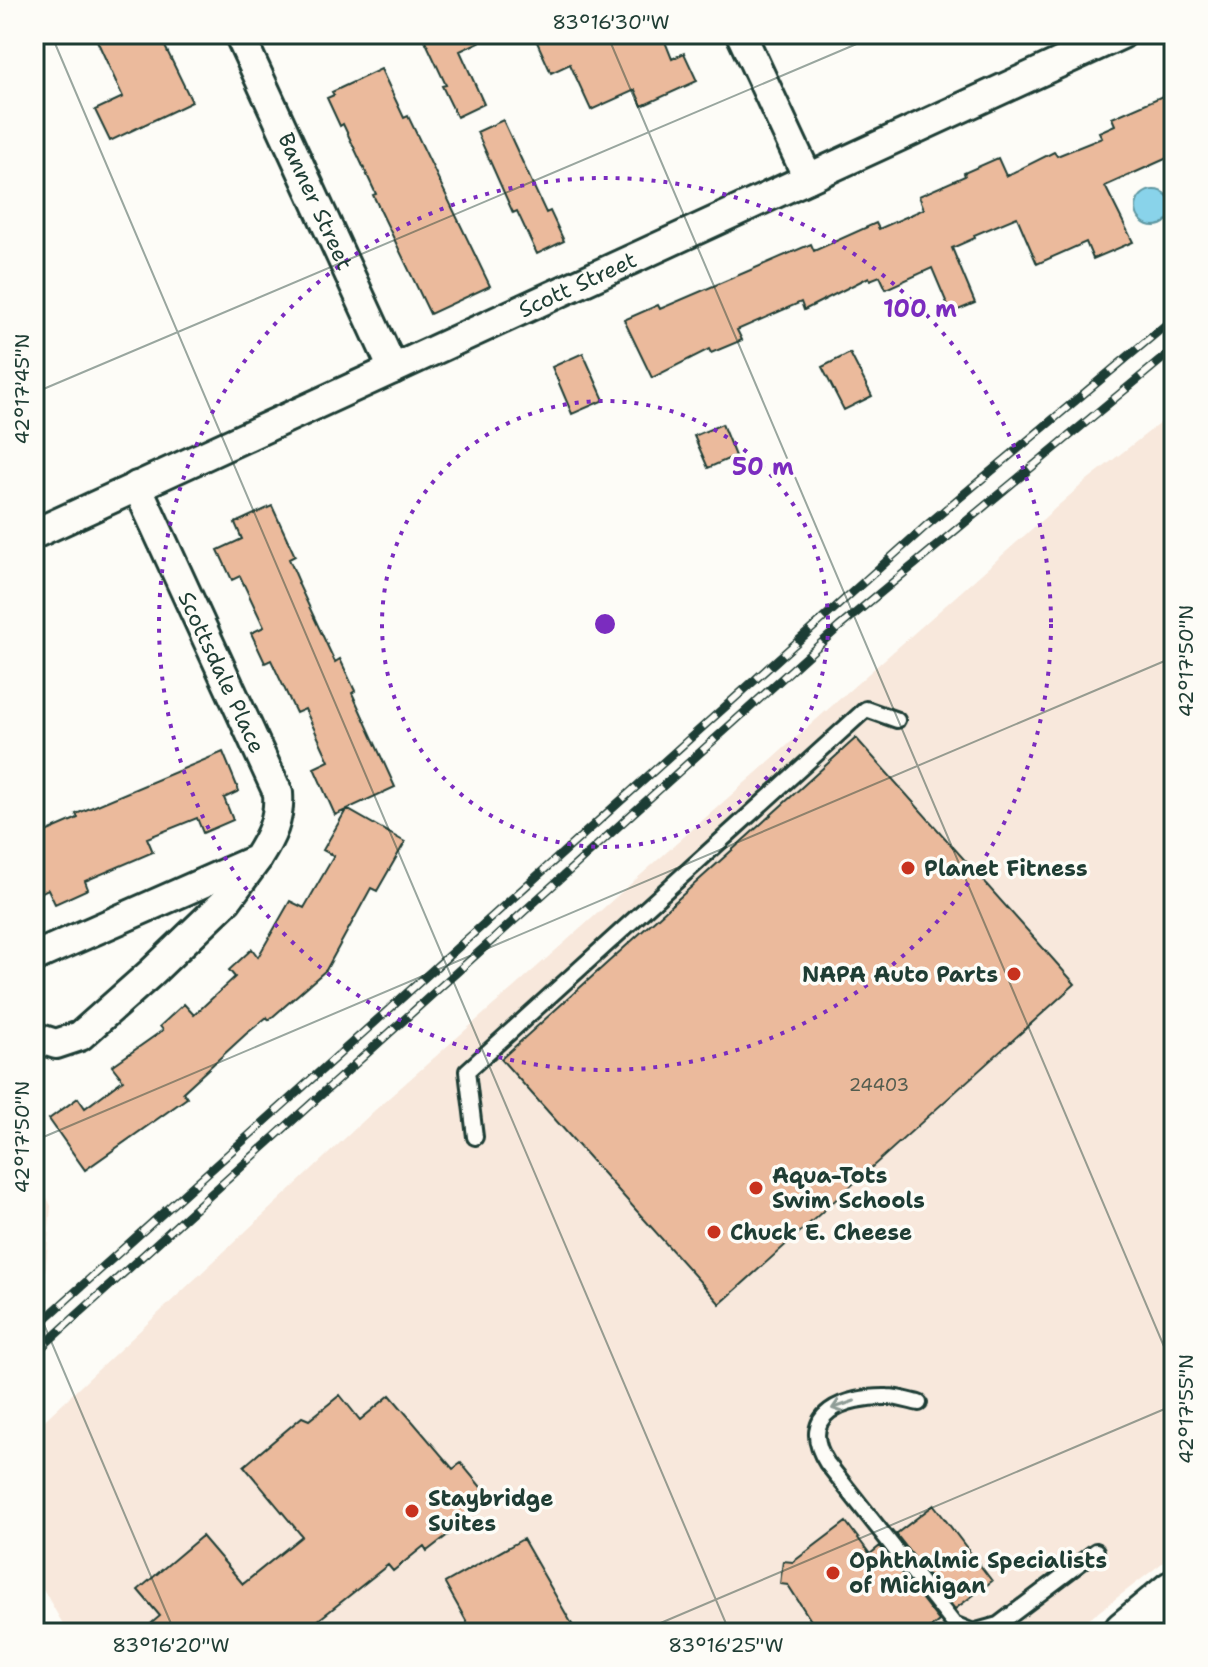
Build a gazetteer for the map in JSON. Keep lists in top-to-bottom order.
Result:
{
  "streets": {
    "street": ["Banner Street", "Scott Street", "Scottsdale Place"]
  },
  "crossings": [
    ["Banner Street", "Scott Street"],
    ["Scott Street", "Scottsdale Place"]
  ],
  "places": [
    "Planet Fitness",
    "NAPA Auto Parts",
    "Aqua-Tots Swim Schools",
    "Chuck E. Cheese",
    "Staybridge Suites",
    "Ophthalmic Specialists of Michigan"
  ],
  "house_numbers": ["24403"],
  "coordinates": [
    "83°16'30\"W",
    "42°17'45\"N",
    "42°17'50\"N",
    "42°17'55\"N",
    "83°16'20\"W",
    "83°16'25\"W"
  ],
  "rings": ["100 m", "50 m"]
}
